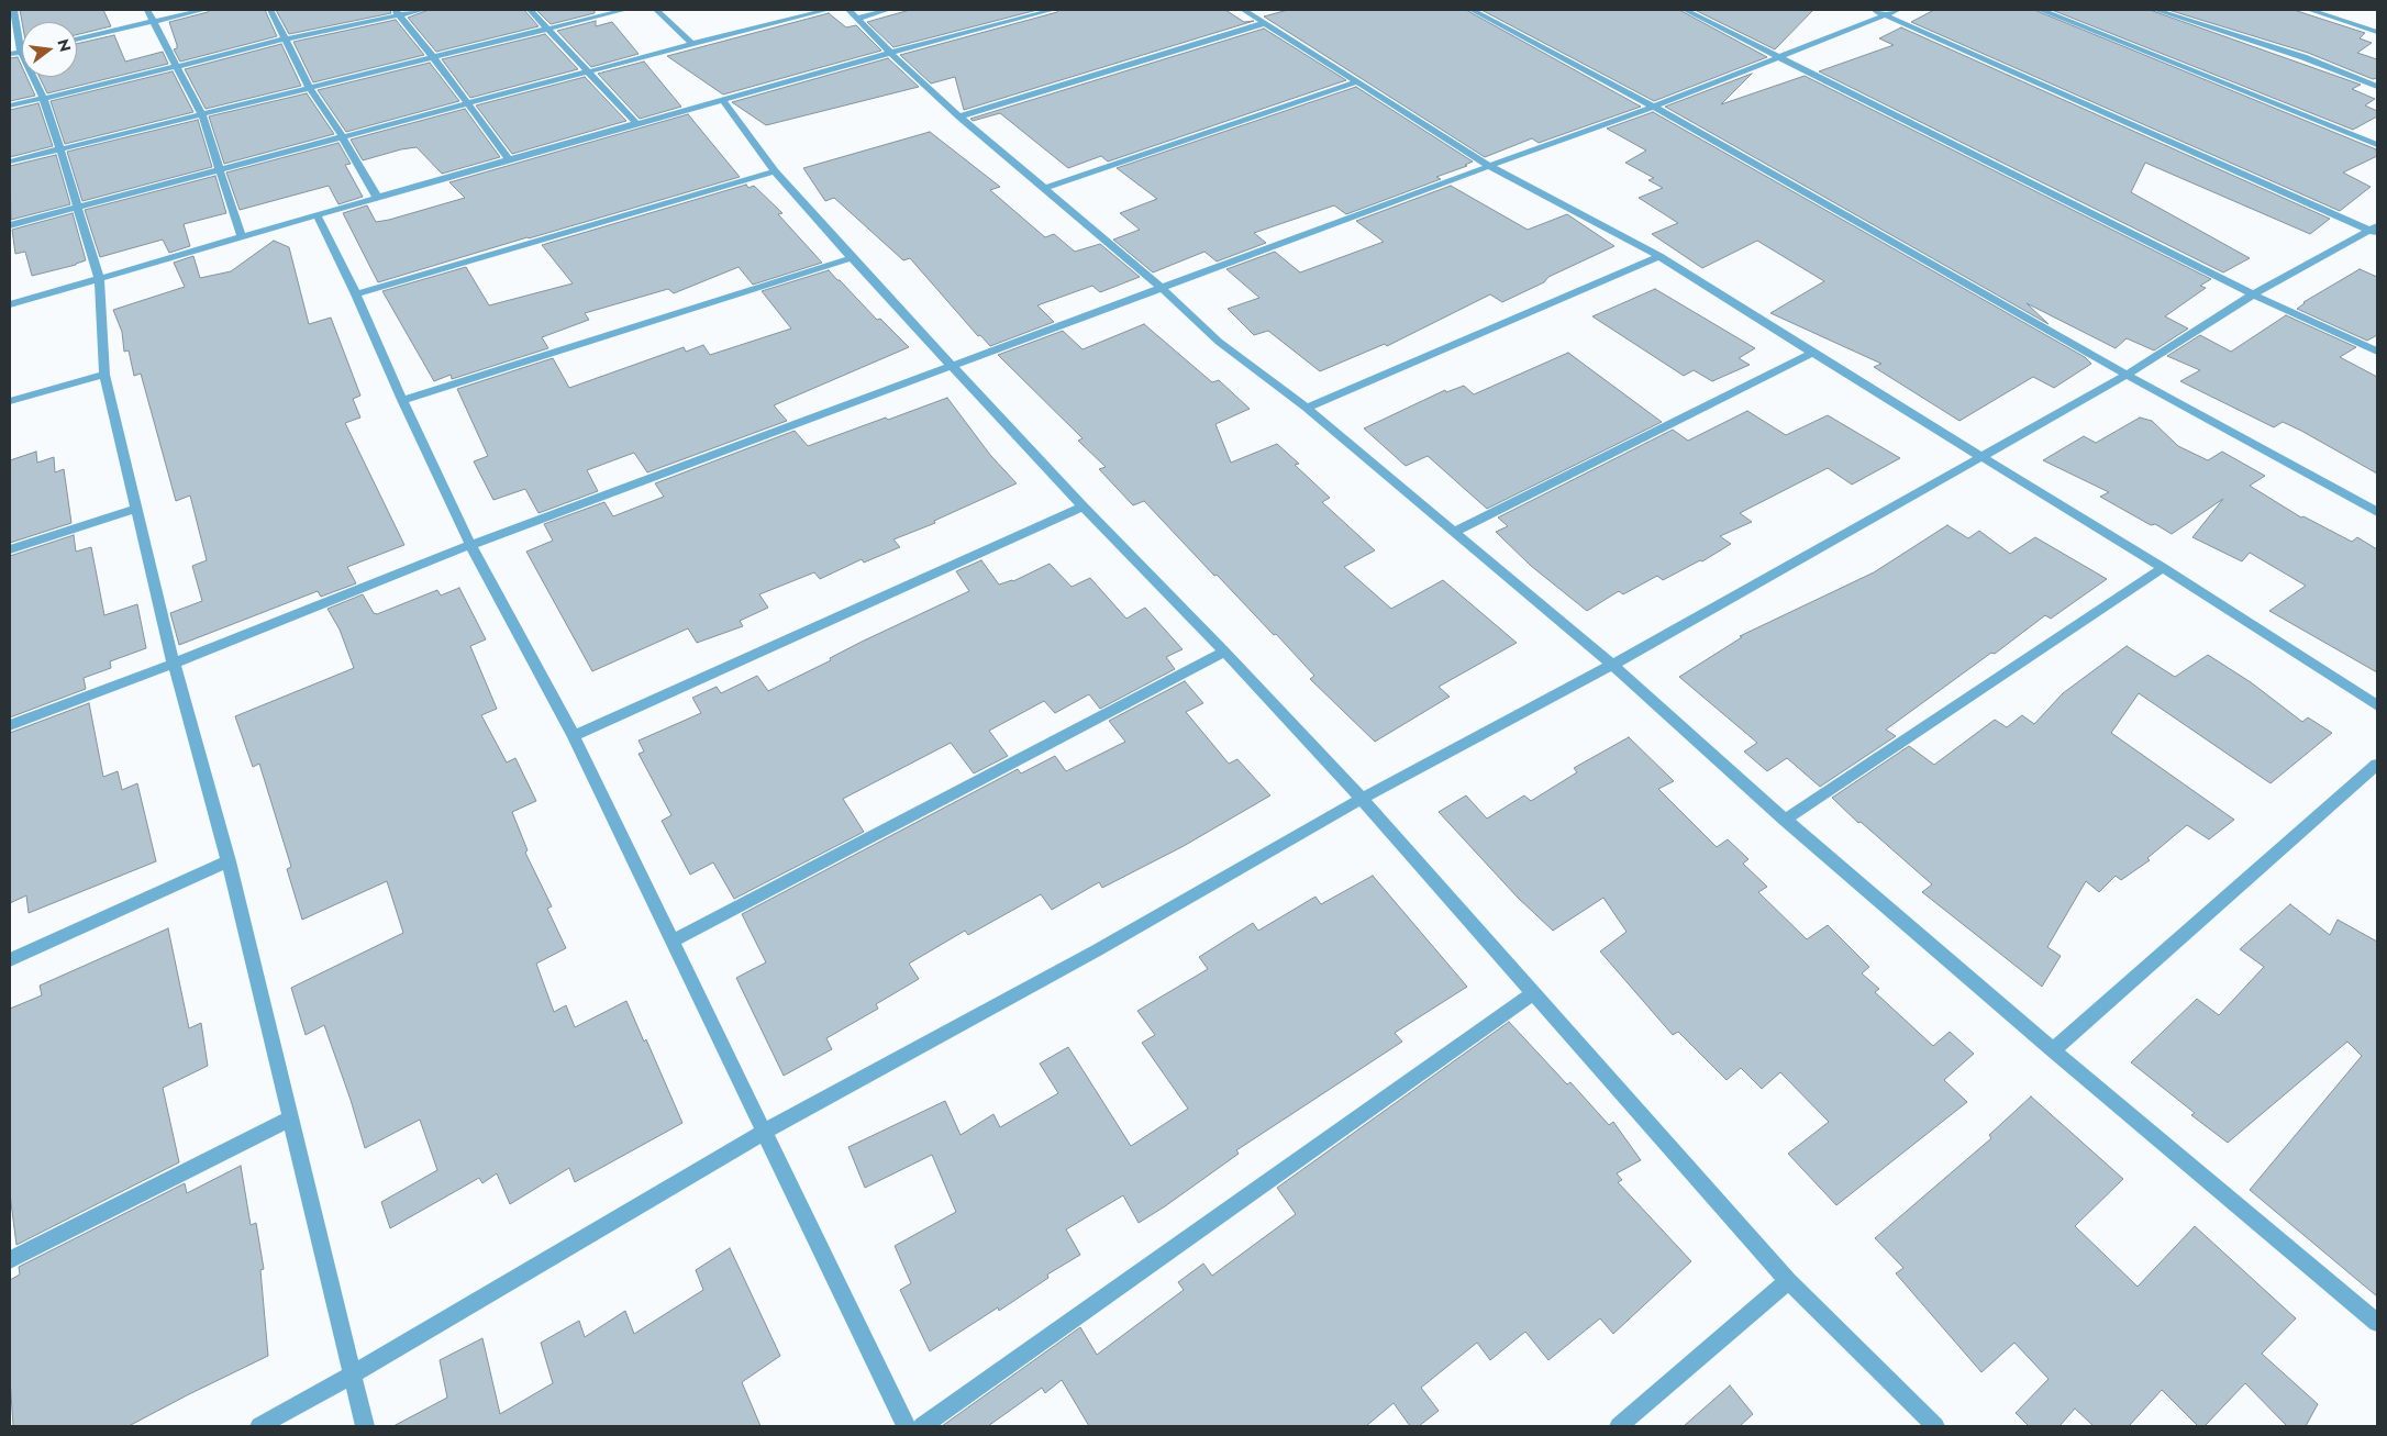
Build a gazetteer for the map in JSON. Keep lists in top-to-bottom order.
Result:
{
  "north": "right"
}
